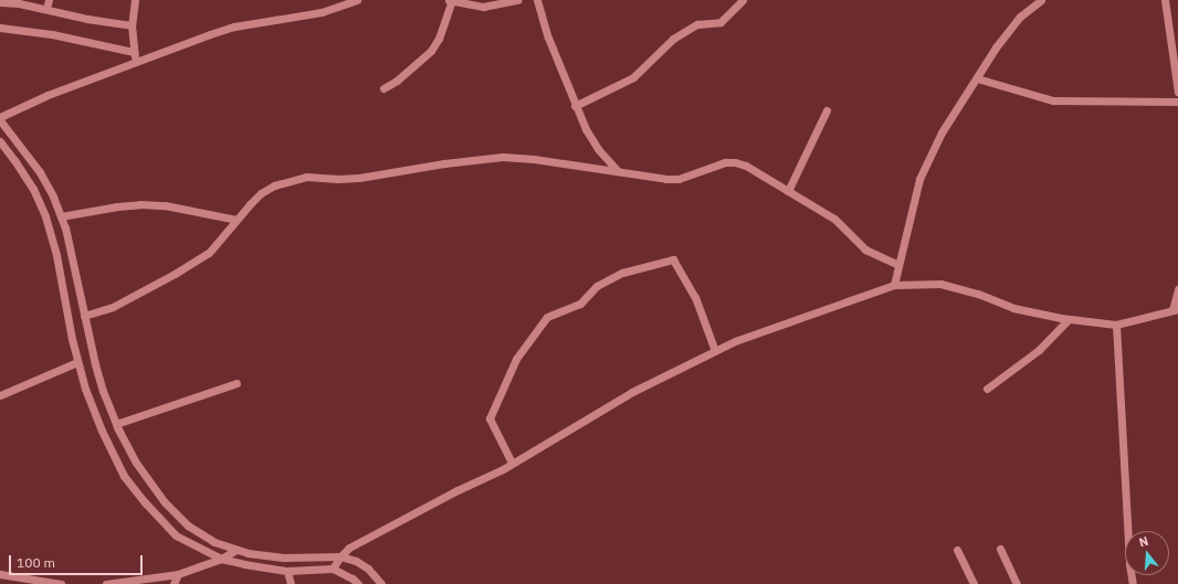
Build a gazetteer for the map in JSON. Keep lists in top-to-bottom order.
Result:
{
  "scale_bar": "100 m",
  "north": "top"
}
